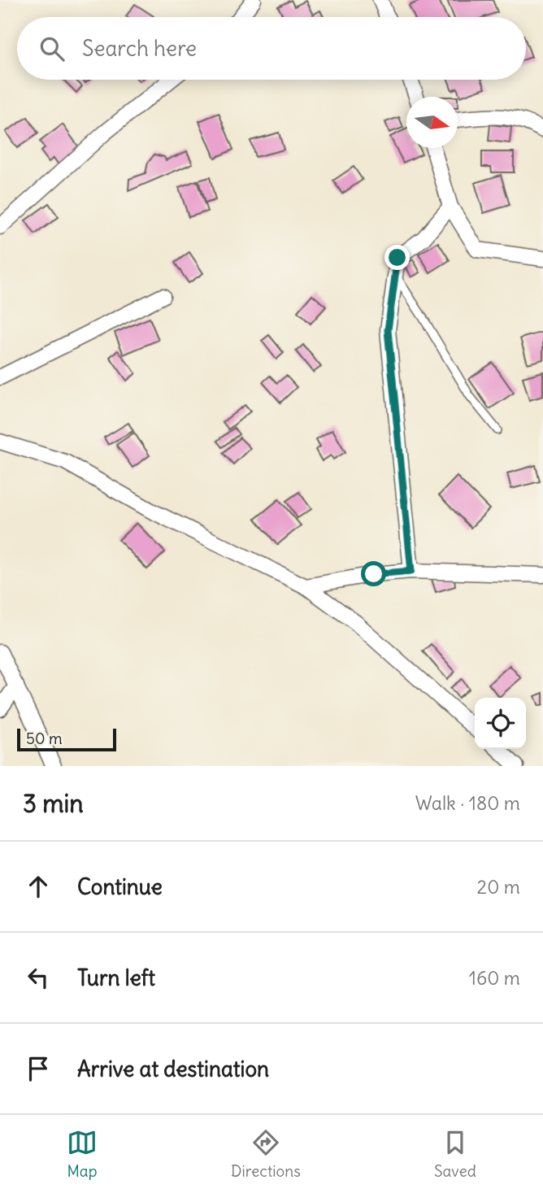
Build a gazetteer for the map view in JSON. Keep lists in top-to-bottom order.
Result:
{
  "scale_bar": "50 m",
  "north": "right",
  "page": {
    "search": "Search here",
    "scale": "50 m",
    "heading": ["3 min", "Walk · 180 m"],
    "list": [
      ["Continue", "20 m"],
      ["Turn left", "160 m"],
      "Arrive at destination"
    ],
    "nav": ["Map", "Directions", "Saved"]
  }
}
